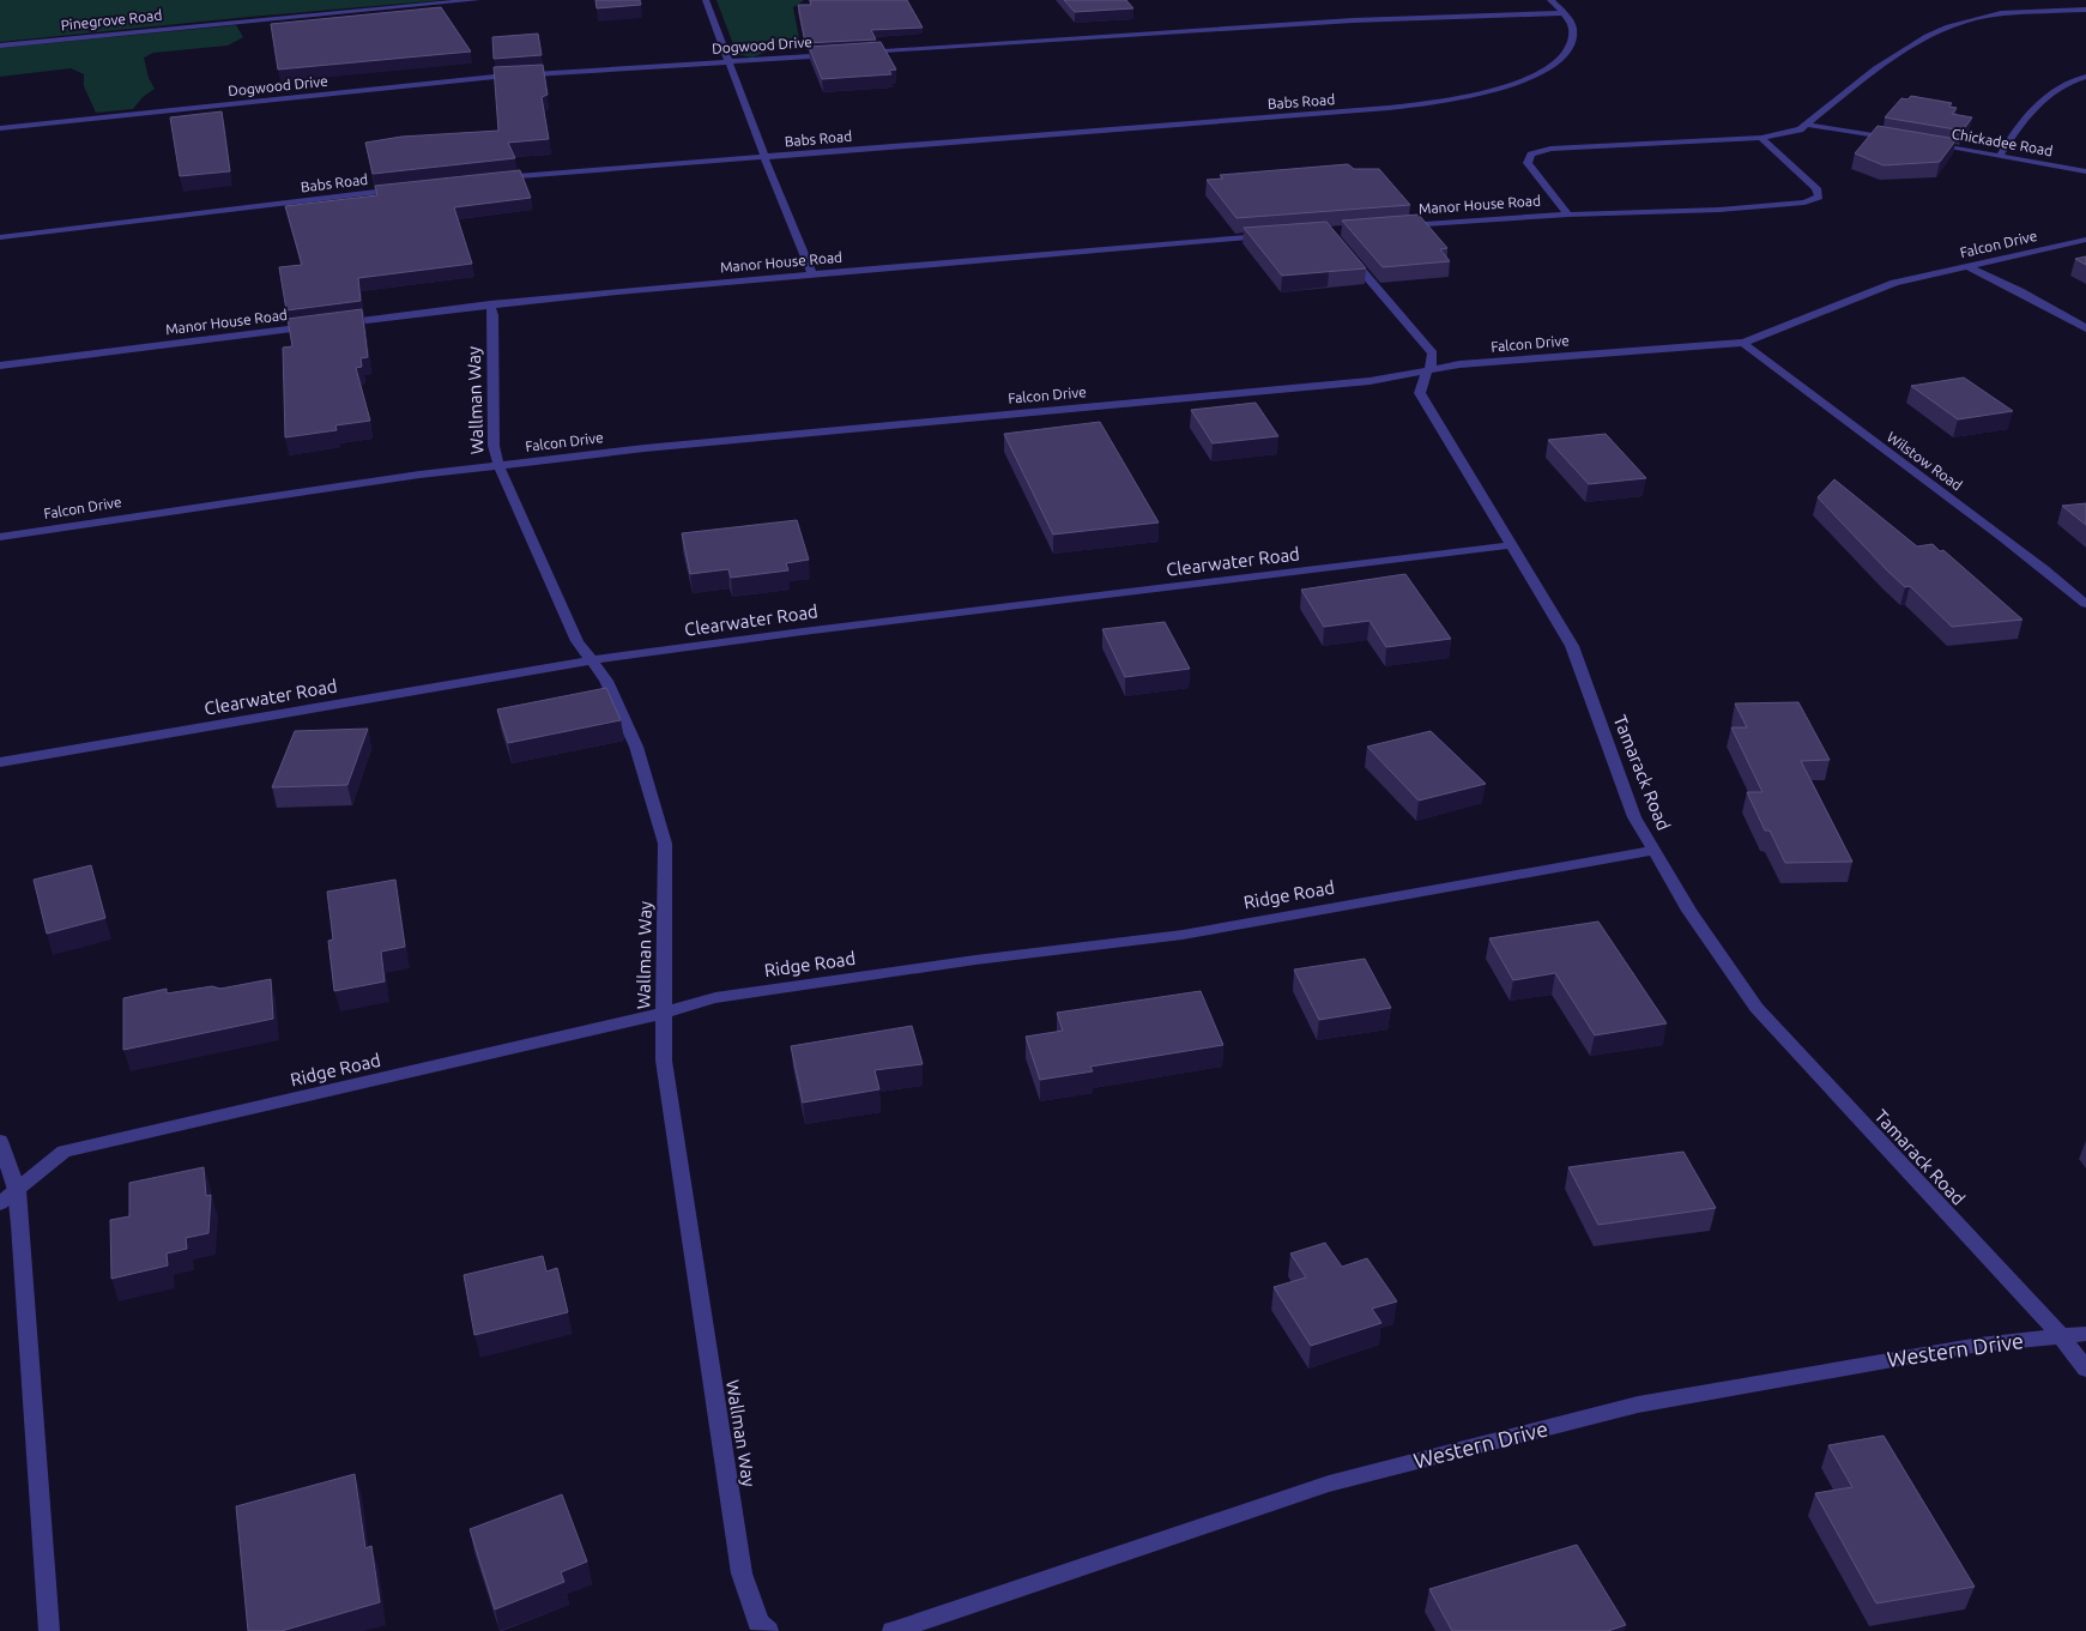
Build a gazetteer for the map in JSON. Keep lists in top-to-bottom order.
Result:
{
  "streets": {
    "street": [
      "Pinegrove Road",
      "Dogwood Drive",
      "Babs Road",
      "Chickadee Road",
      "Manor House Road",
      "Falcon Drive",
      "Wallman Way",
      "Wilstow Road",
      "Clearwater Road",
      "Tamarack Road",
      "Ridge Road",
      "Western Drive"
    ]
  },
  "crossings": [
    ["Manor House Road", "Wallman Way"],
    ["Falcon Drive", "Wallman Way"],
    ["Falcon Drive", "Wilstow Road"],
    ["Falcon Drive", "Tamarack Road"],
    ["Wallman Way", "Clearwater Road"],
    ["Wallman Way", "Ridge Road"],
    ["Clearwater Road", "Tamarack Road"],
    ["Tamarack Road", "Ridge Road"],
    ["Tamarack Road", "Western Drive"]
  ]
}
